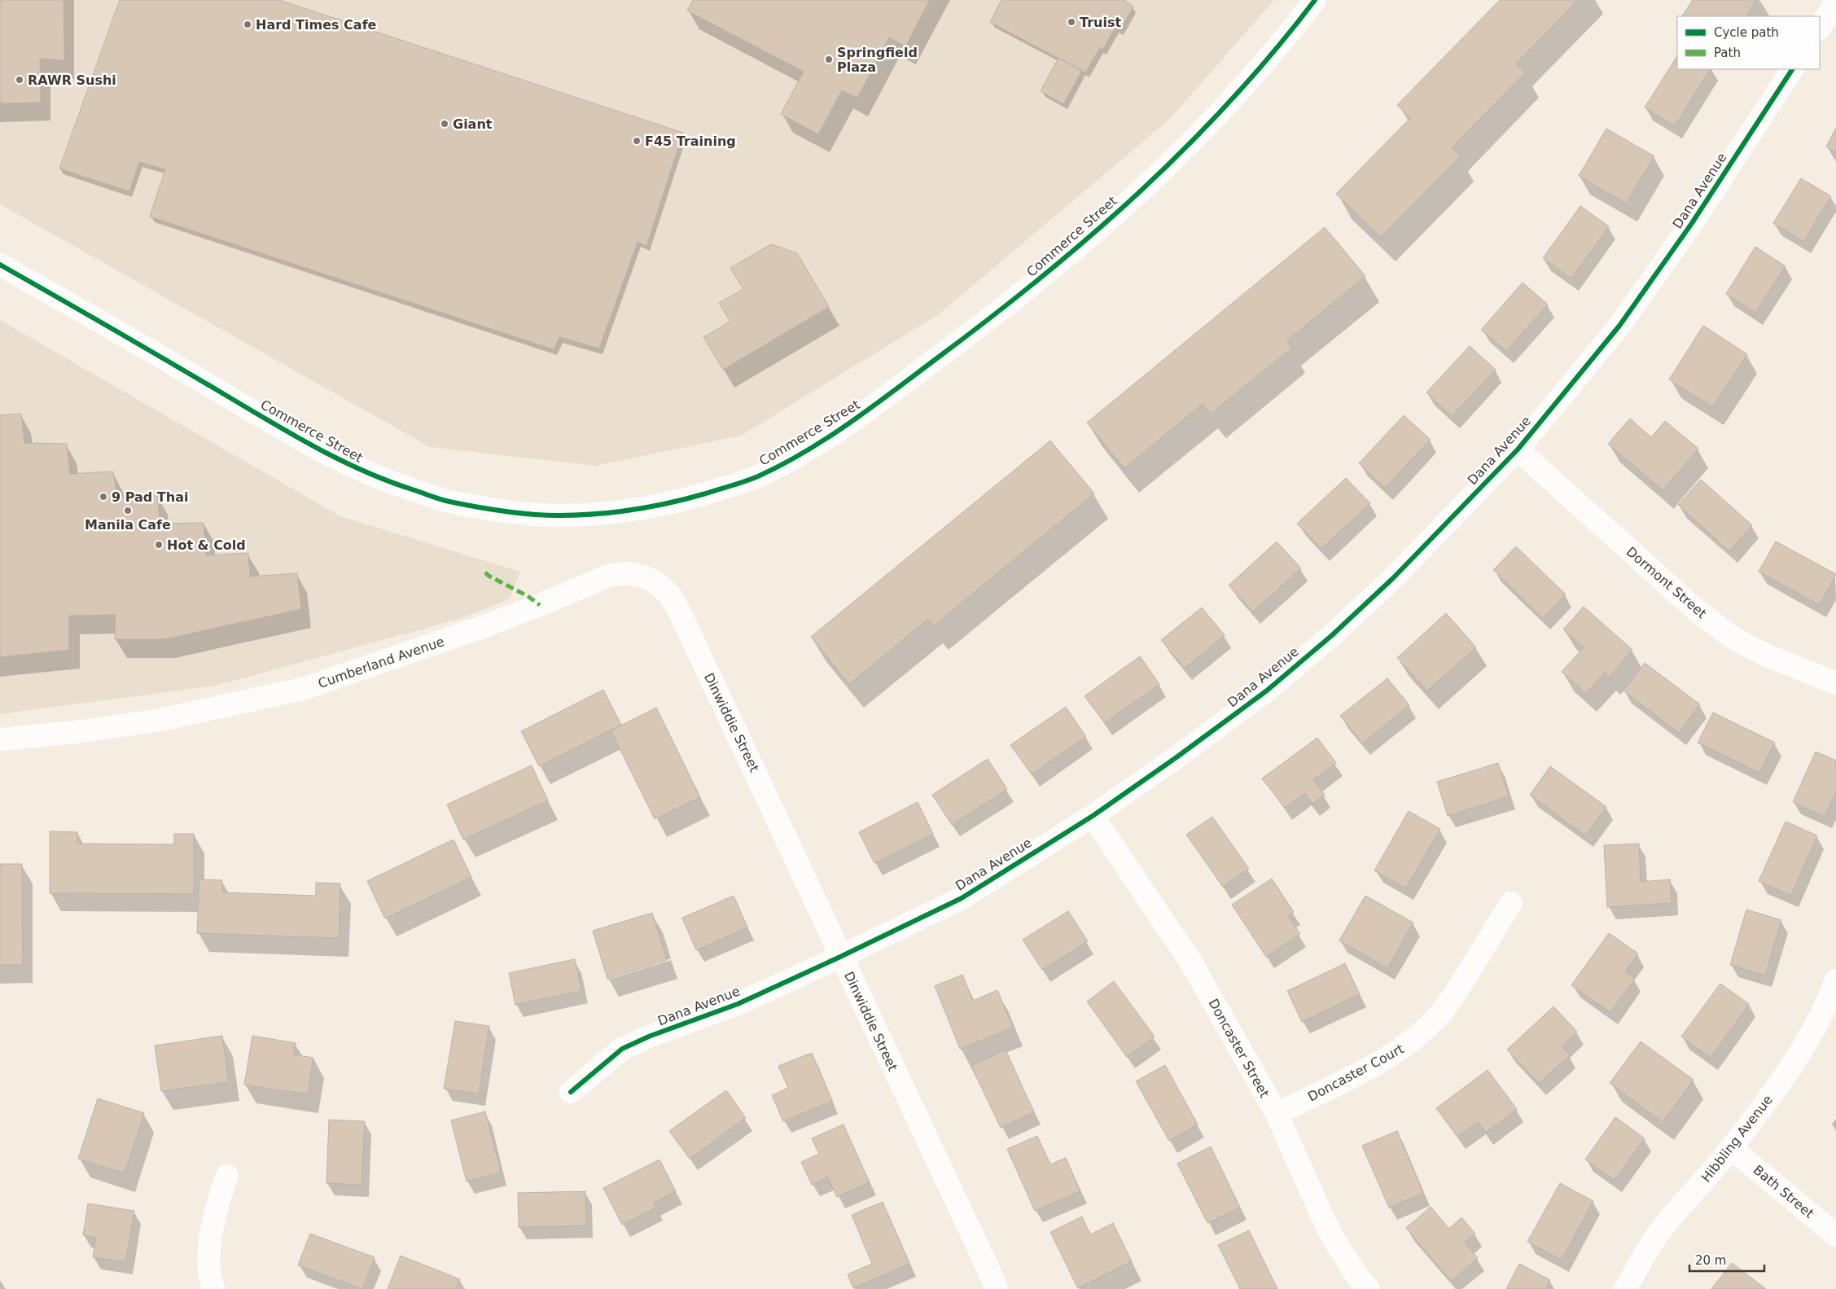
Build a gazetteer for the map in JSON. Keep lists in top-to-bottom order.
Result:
{
  "streets": {
    "street": [
      "Dana Avenue",
      "Commerce Street",
      "Dormont Street",
      "Cumberland Avenue",
      "Dinwiddie Street",
      "Doncaster Street",
      "Doncaster Court",
      "Hibbling Avenue",
      "Bath Street"
    ]
  },
  "crossings": [
    ["Dana Avenue", "Dormont Street"],
    ["Dana Avenue", "Dinwiddie Street"],
    ["Dana Avenue", "Doncaster Street"],
    ["Cumberland Avenue", "Dinwiddie Street"],
    ["Doncaster Street", "Doncaster Court"],
    ["Hibbling Avenue", "Bath Street"]
  ],
  "places": [
    "Truist",
    "Hard Times Cafe",
    "Springfield Plaza",
    "RAWR Sushi",
    "Giant",
    "F45 Training",
    "9 Pad Thai",
    "Manila Cafe",
    "Hot & Cold"
  ],
  "legend": ["Cycle path", "Path"],
  "scale_bar": "20 m"
}
